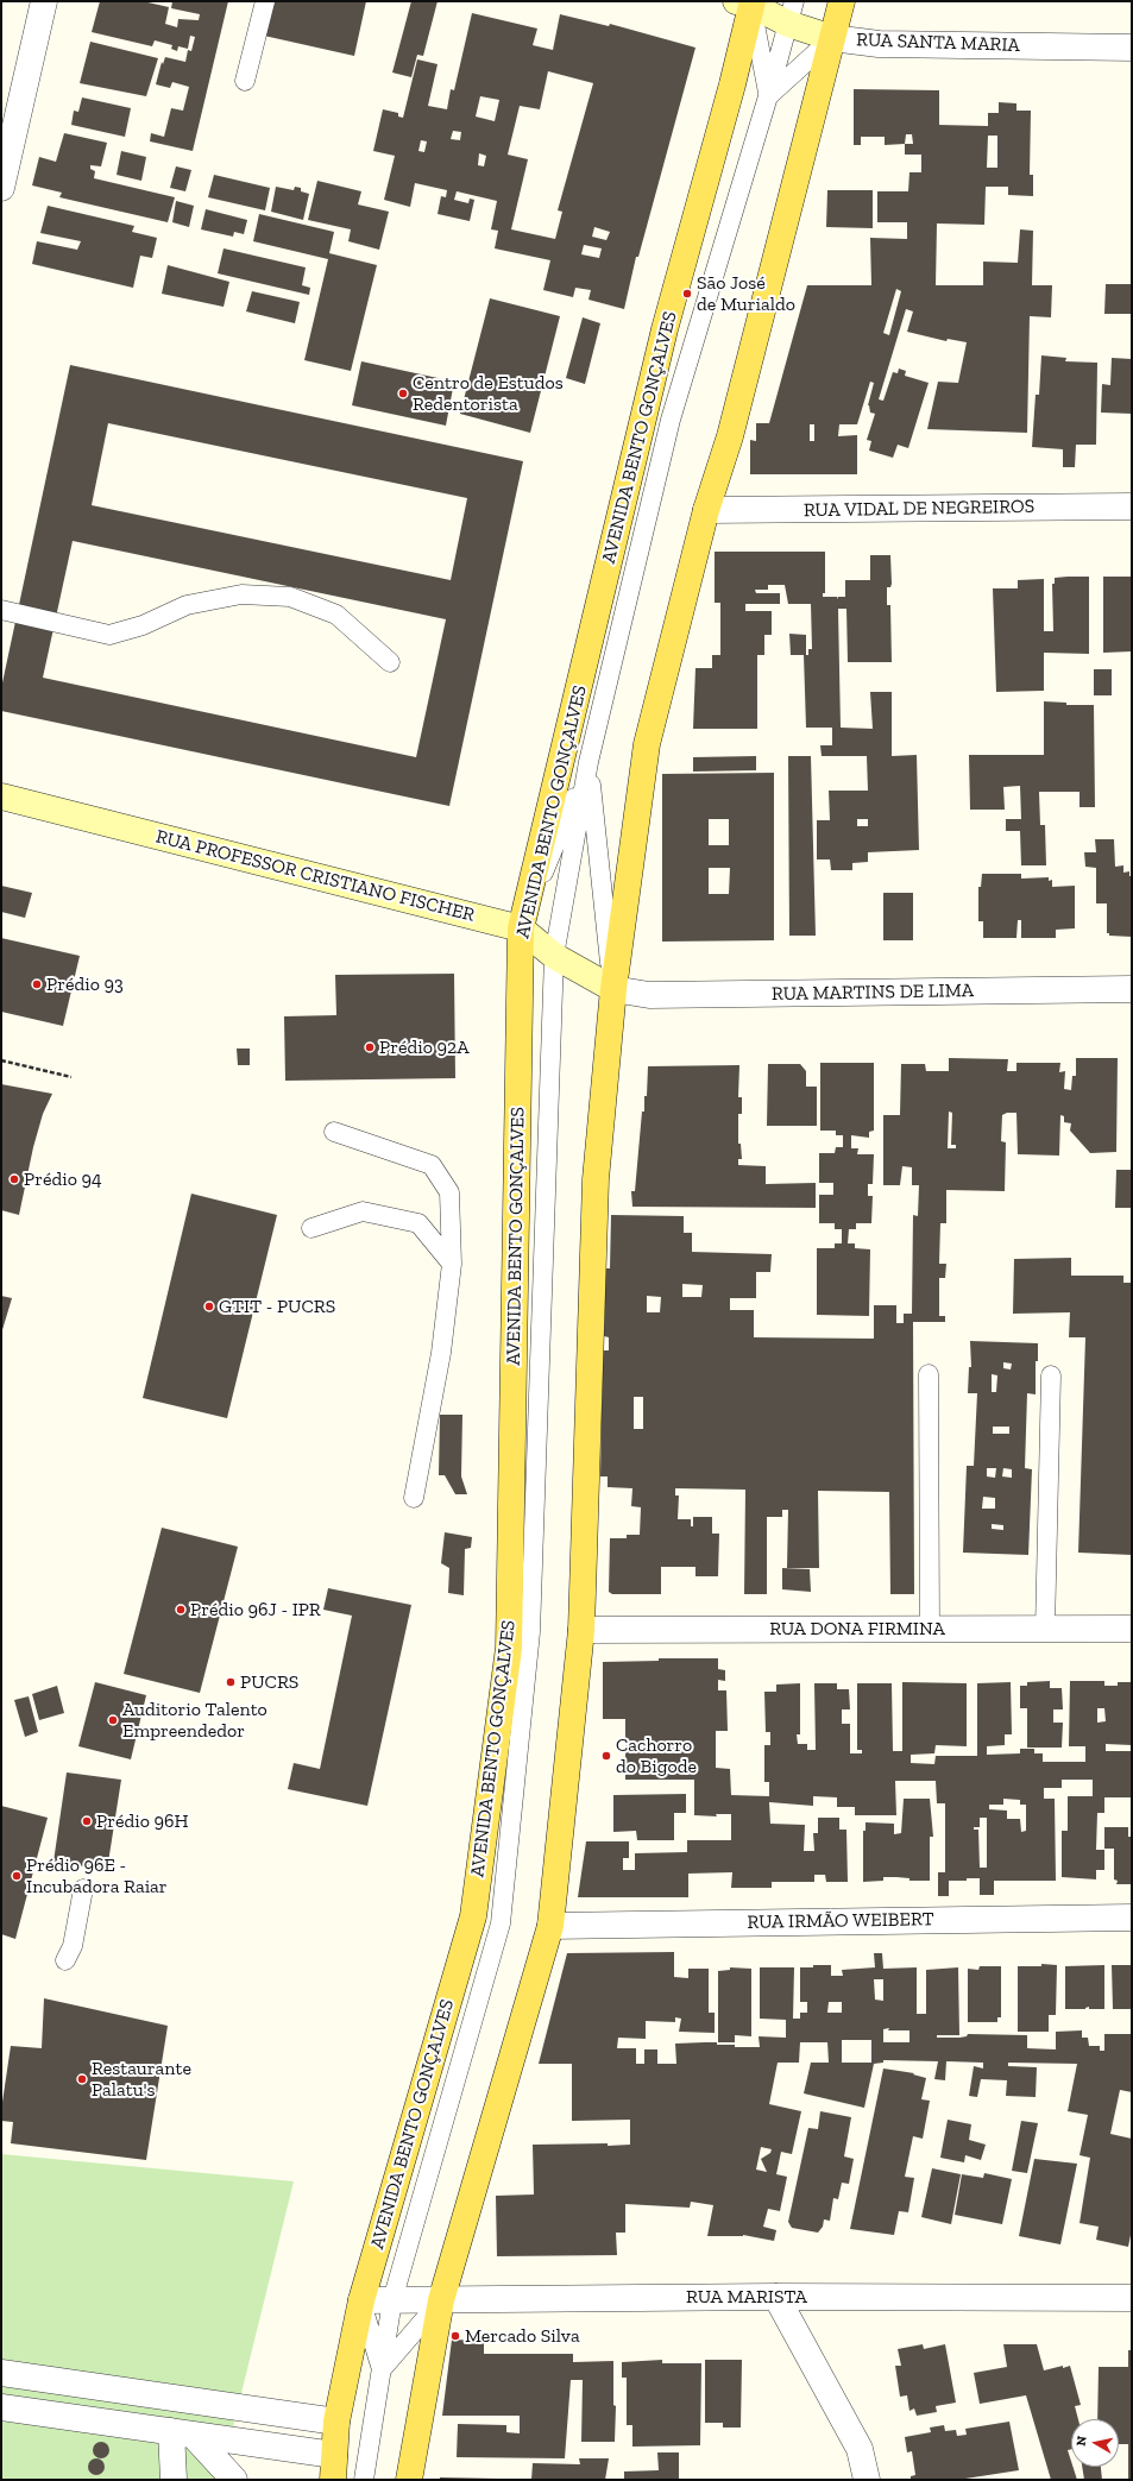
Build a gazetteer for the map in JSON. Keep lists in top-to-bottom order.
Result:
{
  "streets": {
    "main road": ["RUA SANTA MARIA", "AVENIDA BENTO GONÇALVES", "RUA PROFESSOR CRISTIANO FISCHER"],
    "street": [
      "RUA VIDAL DE NEGREIROS",
      "RUA MARTINS DE LIMA",
      "RUA DONA FIRMINA",
      "RUA IRMÃO WEIBERT",
      "RUA MARISTA"
    ]
  },
  "crossings": [
    ["RUA SANTA MARIA", "AVENIDA BENTO GONÇALVES"],
    ["AVENIDA BENTO GONÇALVES", "RUA PROFESSOR CRISTIANO FISCHER"],
    ["AVENIDA BENTO GONÇALVES", "RUA MARISTA"],
    ["RUA PROFESSOR CRISTIANO FISCHER", "RUA MARTINS DE LIMA"]
  ],
  "places": [
    "São José de Murialdo",
    "Centro de Estudos Redentorista",
    "Prédio 93",
    "Prédio 92A",
    "Prédio 94",
    "GTIT - PUCRS",
    "Prédio 96J - IPR",
    "PUCRS",
    "Auditorio Talento Empreendedor",
    "Cachorro do Bigode",
    "Prédio 96H",
    "Prédio 96E - Incubadora Raiar",
    "Restaurante Palatu's",
    "Mercado Silva"
  ],
  "north": "left"
}
